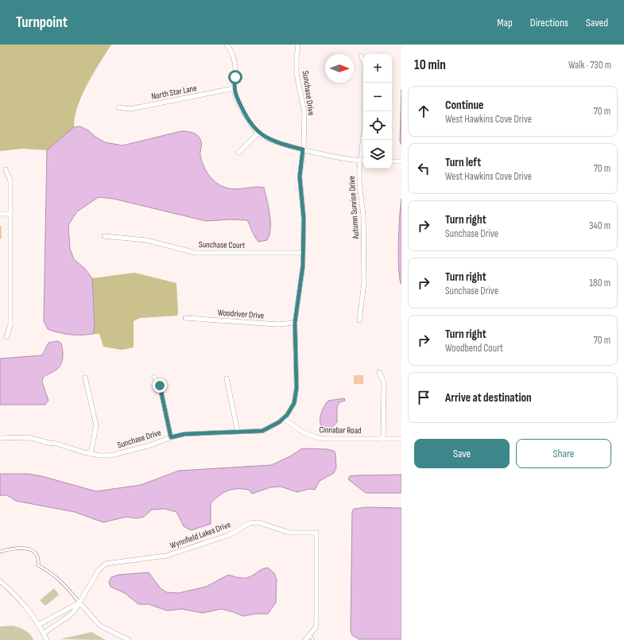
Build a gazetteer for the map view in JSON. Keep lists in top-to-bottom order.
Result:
{
  "streets": {
    "street": [
      "North Star Lane",
      "Sunchase Drive",
      "Autumn Sunrise Drive",
      "Sunchase Court",
      "Woodriver Drive",
      "Cinnabar Road",
      "Wynnfield Lakes Drive"
    ]
  },
  "crossings": [
    ["Sunchase Drive", "Sunchase Court"],
    ["Sunchase Drive", "Woodriver Drive"],
    ["Sunchase Drive", "Cinnabar Road"]
  ],
  "north": "right",
  "page": {
    "header": "Turnpoint",
    "nav": ["Map", "Directions", "Saved"],
    "heading": ["10 min", "Walk · 730 m"],
    "map_buttons": ["+", "−"],
    "list": [
      ["Continue", "West Hawkins Cove Drive", "70 m"],
      ["Turn left", "West Hawkins Cove Drive", "70 m"],
      ["Turn right", "Sunchase Drive", "340 m"],
      ["Turn right", "Sunchase Drive", "180 m"],
      ["Turn right", "Woodbend Court", "70 m"],
      "Arrive at destination"
    ],
    "buttons": ["Save", "Share"]
  }
}
